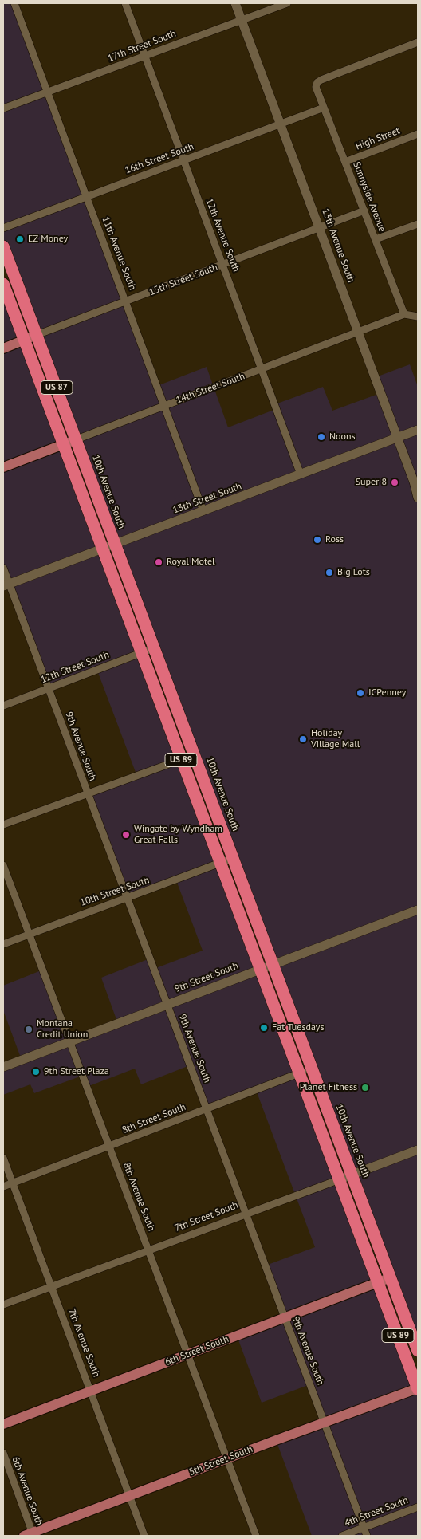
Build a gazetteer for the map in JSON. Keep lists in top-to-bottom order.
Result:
{
  "streets": {
    "highway": ["US 87", "10th Avenue South", "US 89"],
    "main road": [
      "15th Street South",
      "14th Street South",
      "6th Street South",
      "5th Street South"
    ],
    "street": [
      "17th Street South",
      "High Street",
      "16th Street South",
      "Sunnyside Avenue",
      "12th Avenue South",
      "13th Avenue South",
      "11th Avenue South",
      "13th Street South",
      "12th Street South",
      "9th Avenue South",
      "10th Street South",
      "9th Street South",
      "8th Street South",
      "8th Avenue South",
      "7th Street South",
      "7th Avenue South",
      "6th Avenue South",
      "4th Street South"
    ]
  },
  "crossings": [
    ["17th Street South", "12th Avenue South"],
    ["17th Street South", "13th Avenue South"],
    ["17th Street South", "11th Avenue South"],
    ["High Street", "Sunnyside Avenue"],
    ["16th Street South", "Sunnyside Avenue"],
    ["16th Street South", "12th Avenue South"],
    ["16th Street South", "13th Avenue South"],
    ["16th Street South", "11th Avenue South"],
    ["Sunnyside Avenue", "15th Street South"],
    ["Sunnyside Avenue", "14th Street South"],
    ["12th Avenue South", "15th Street South"],
    ["12th Avenue South", "14th Street South"],
    ["12th Avenue South", "13th Street South"],
    ["13th Avenue South", "15th Street South"],
    ["13th Avenue South", "14th Street South"],
    ["13th Avenue South", "13th Street South"],
    ["11th Avenue South", "15th Street South"],
    ["11th Avenue South", "14th Street South"],
    ["11th Avenue South", "13th Street South"],
    ["15th Street South", "10th Avenue South"],
    ["14th Street South", "10th Avenue South"],
    ["10th Avenue South", "13th Street South"],
    ["10th Avenue South", "12th Street South"],
    ["10th Avenue South", "10th Street South"],
    ["10th Avenue South", "9th Street South"],
    ["10th Avenue South", "8th Street South"],
    ["10th Avenue South", "7th Street South"],
    ["10th Avenue South", "6th Street South"],
    ["10th Avenue South", "5th Street South"],
    ["13th Street South", "9th Avenue South"],
    ["12th Street South", "9th Avenue South"],
    ["9th Avenue South", "10th Street South"],
    ["9th Avenue South", "9th Street South"],
    ["9th Avenue South", "8th Street South"],
    ["9th Avenue South", "7th Street South"],
    ["9th Avenue South", "6th Street South"],
    ["9th Avenue South", "5th Street South"],
    ["9th Avenue South", "4th Street South"],
    ["10th Street South", "8th Avenue South"],
    ["9th Street South", "8th Avenue South"],
    ["8th Street South", "8th Avenue South"],
    ["8th Street South", "7th Avenue South"],
    ["8th Avenue South", "7th Street South"],
    ["8th Avenue South", "6th Street South"],
    ["8th Avenue South", "5th Street South"],
    ["7th Street South", "7th Avenue South"],
    ["7th Avenue South", "6th Street South"],
    ["7th Avenue South", "5th Street South"],
    ["5th Street South", "6th Avenue South"]
  ],
  "places": [
    "EZ Money",
    "Noons",
    "Super 8",
    "Ross",
    "Royal Motel",
    "Big Lots",
    "JCPenney",
    "Holiday Village Mall",
    "Wingate by Wyndham Great Falls",
    "Fat Tuesdays",
    "Montana Credit Union",
    "9th Street Plaza",
    "Planet Fitness"
  ]
}
